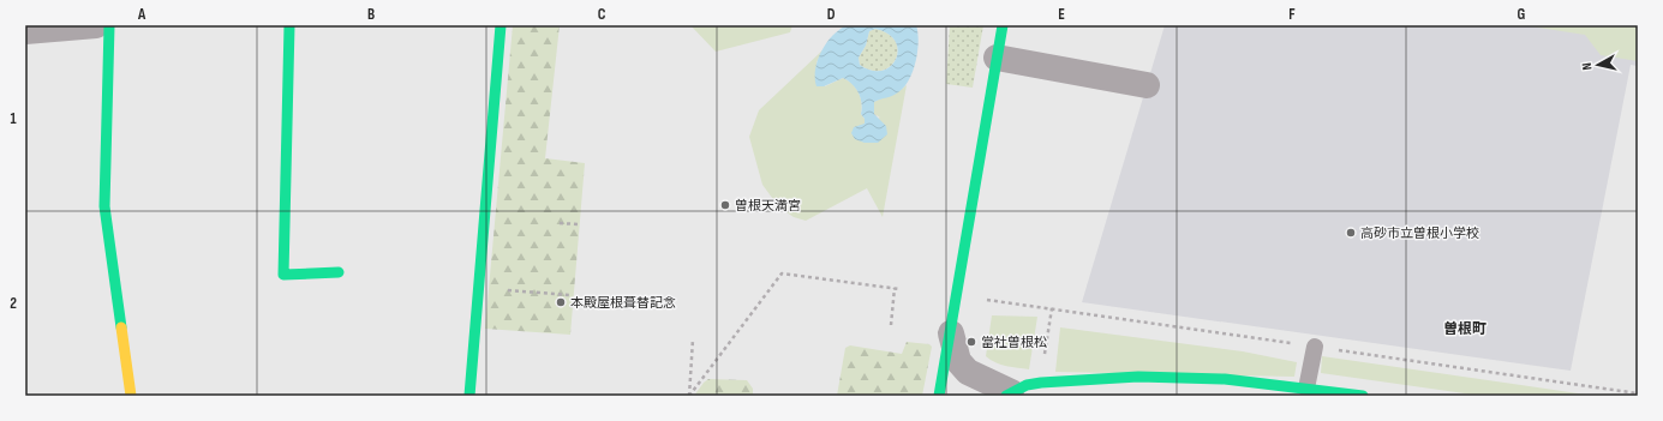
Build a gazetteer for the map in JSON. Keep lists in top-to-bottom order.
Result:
{
  "districts": ["曽根町"],
  "places": [
    "曽根天満宮",
    "高砂市立曽根小学校",
    "本殿屋根葺替記念",
    "當社曽根松"
  ],
  "north": "left",
  "grid": {
    "columns": [
      "A",
      "B",
      "C",
      "D",
      "E",
      "F",
      "G"
    ],
    "rows": ["1", "2"]
  }
}
